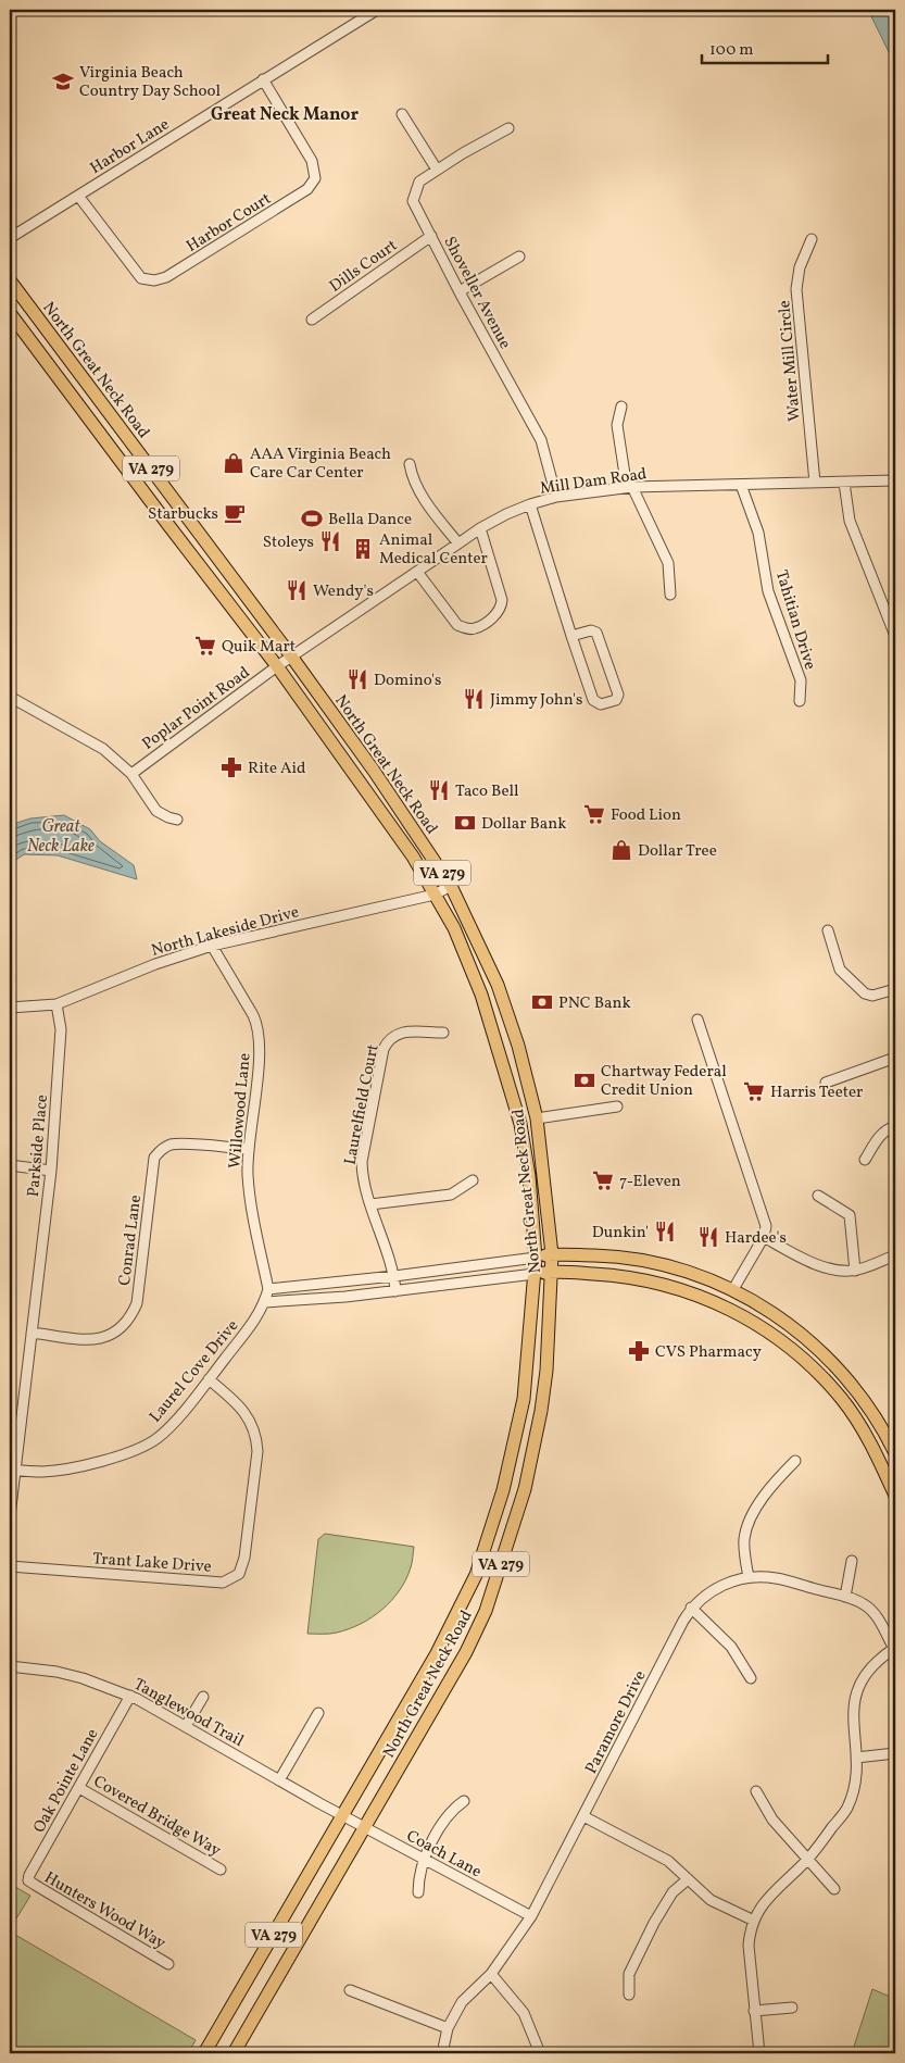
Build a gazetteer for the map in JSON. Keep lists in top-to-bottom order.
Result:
{
  "streets": {
    "main road": ["North Great Neck Road", "VA 279"],
    "street": [
      "Harbor Lane",
      "Harbor Court",
      "Dills Court",
      "Shoveller Avenue",
      "Water Mill Circle",
      "Mill Dam Road",
      "Tahitian Drive",
      "Poplar Point Road",
      "North Lakeside Drive",
      "Laurelfield Court",
      "Willowood Lane",
      "Parkside Place",
      "Conrad Lane",
      "Laurel Cove Drive",
      "Trant Lake Drive",
      "Tanglewood Trail",
      "Paramore Drive",
      "Oak Pointe Lane",
      "Covered Bridge Way",
      "Coach Lane",
      "Hunters Wood Way"
    ]
  },
  "crossings": [
    ["Harbor Lane", "Harbor Court"],
    ["Dills Court", "Shoveller Avenue"],
    ["Shoveller Avenue", "Mill Dam Road"],
    ["Water Mill Circle", "Mill Dam Road"],
    ["North Great Neck Road", "Mill Dam Road"],
    ["North Great Neck Road", "Poplar Point Road"],
    ["North Great Neck Road", "North Lakeside Drive"],
    ["North Great Neck Road", "Tanglewood Trail"],
    ["North Great Neck Road", "Coach Lane"],
    ["Mill Dam Road", "Tahitian Drive"],
    ["Mill Dam Road", "Poplar Point Road"],
    ["North Lakeside Drive", "Willowood Lane"],
    ["North Lakeside Drive", "Parkside Place"],
    ["Willowood Lane", "Conrad Lane"],
    ["Willowood Lane", "Laurel Cove Drive"],
    ["Parkside Place", "Conrad Lane"],
    ["Parkside Place", "Laurel Cove Drive"],
    ["Laurel Cove Drive", "Trant Lake Drive"],
    ["Tanglewood Trail", "Oak Pointe Lane"],
    ["Tanglewood Trail", "Coach Lane"],
    ["Paramore Drive", "Coach Lane"],
    ["Oak Pointe Lane", "Covered Bridge Way"],
    ["Oak Pointe Lane", "Hunters Wood Way"]
  ],
  "districts": ["Great Neck Manor"],
  "water": ["Great Neck Lake"],
  "places": {
    "school or university": ["Virginia Beach Country Day School"],
    "shop": ["AAA Virginia Beach Care Car Center", "Dollar Tree"],
    "cafe": ["Starbucks"],
    "sports": ["Bella Dance"],
    "restaurant": [
      "Stoleys",
      "Wendy's",
      "Domino's",
      "Jimmy John's",
      "Taco Bell",
      "Dunkin'",
      "Hardee's"
    ],
    "building": ["Animal Medical Center"],
    "supermarket": [
      "Quik Mart",
      "Food Lion",
      "Harris Teeter",
      "7-Eleven"
    ],
    "pharmacy": ["Rite Aid", "CVS Pharmacy"],
    "bank": ["Dollar Bank", "PNC Bank", "Chartway Federal Credit Union"]
  },
  "scale_bar": "100 m"
}
